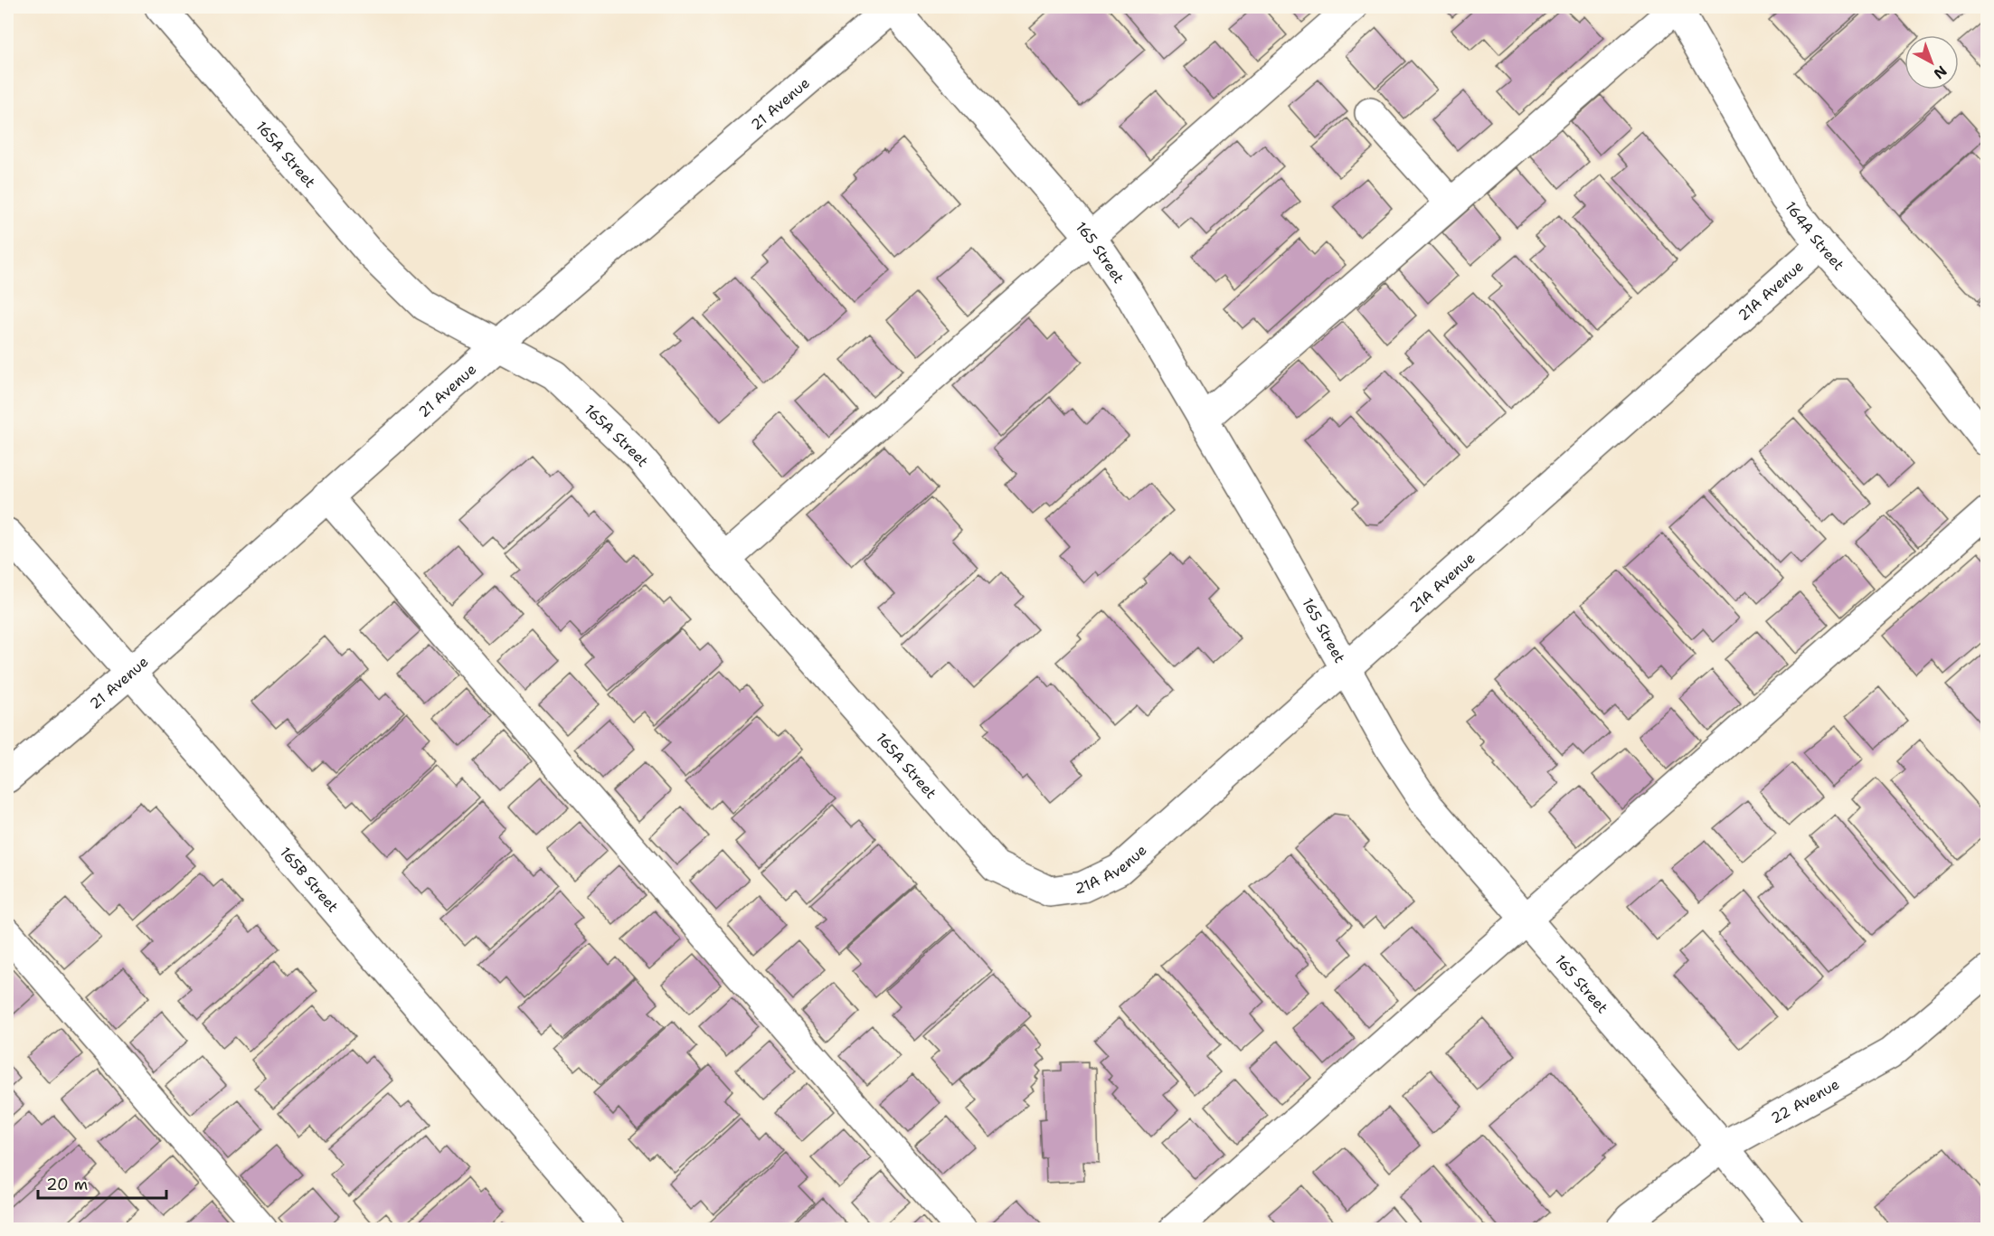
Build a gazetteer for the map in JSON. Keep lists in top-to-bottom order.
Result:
{
  "streets": {
    "street": [
      "21 Avenue",
      "165A Street",
      "164A Street",
      "165 Street",
      "21A Avenue",
      "165B Street",
      "22 Avenue"
    ]
  },
  "crossings": [
    ["21 Avenue", "165A Street"],
    ["21 Avenue", "165 Street"],
    ["21 Avenue", "165B Street"],
    ["165A Street", "21A Avenue"],
    ["164A Street", "21A Avenue"],
    ["165 Street", "21A Avenue"],
    ["165 Street", "22 Avenue"]
  ],
  "scale_bar": "20 m",
  "north": "bottom right"
}
